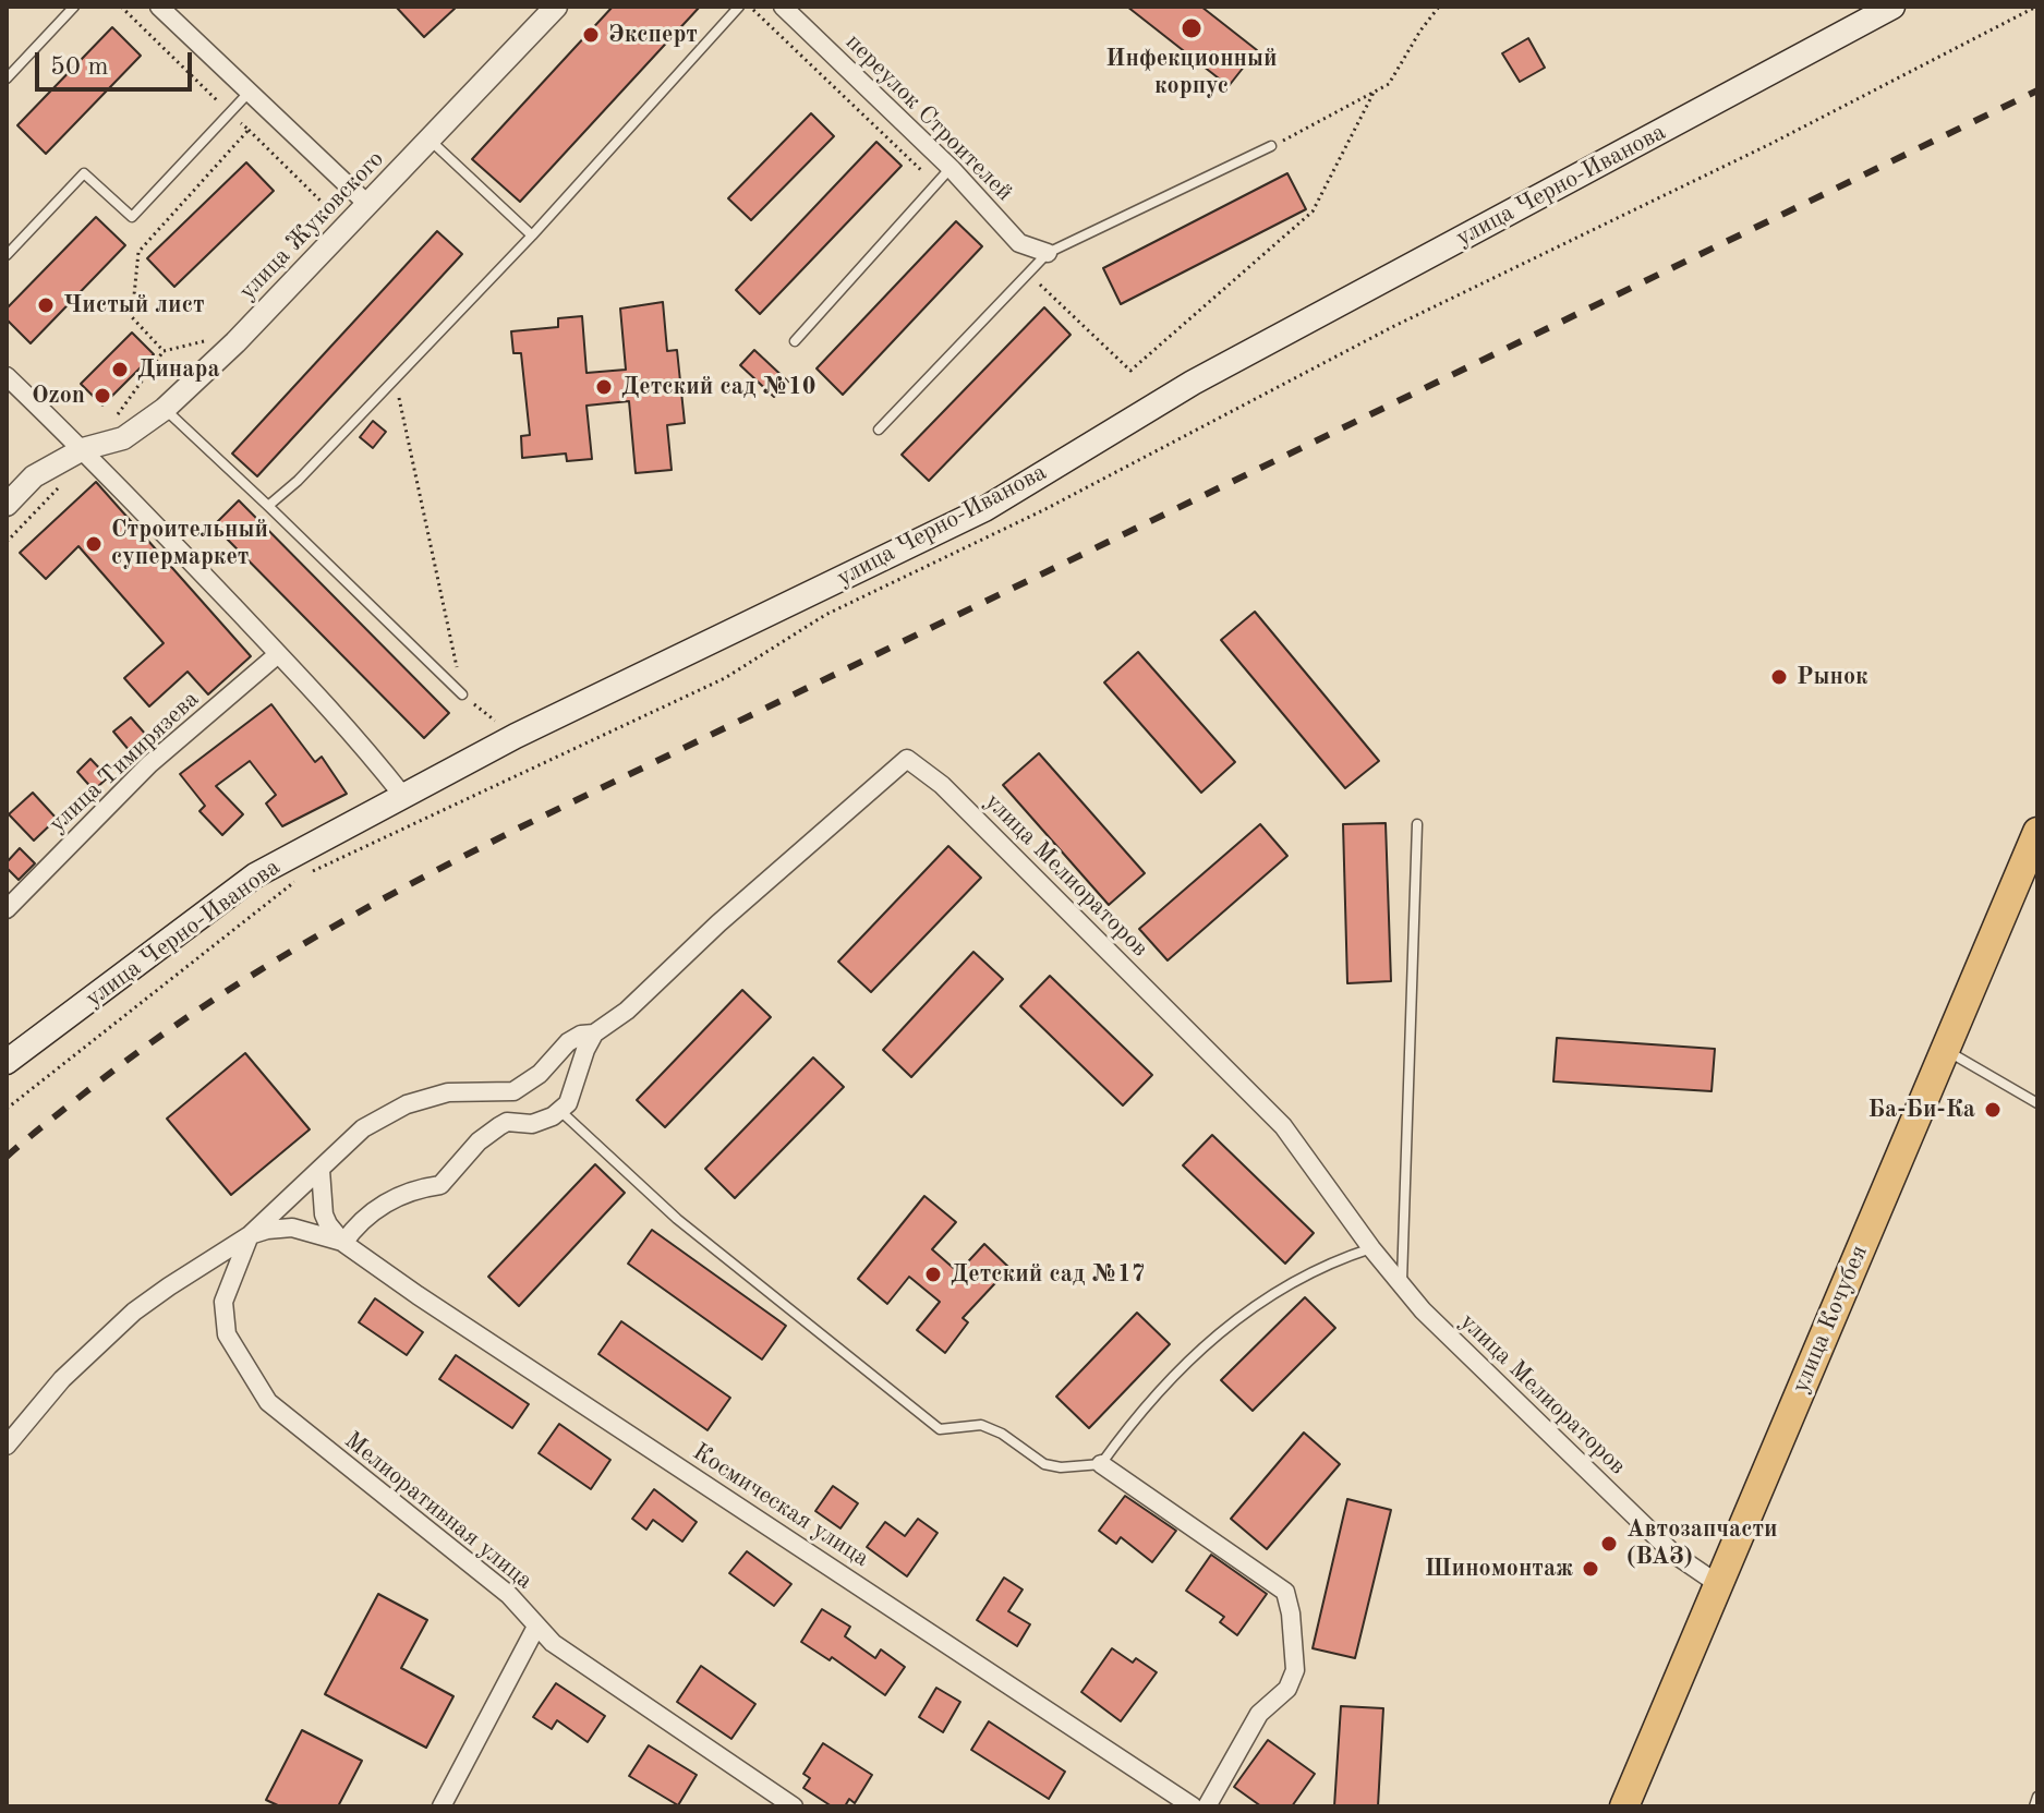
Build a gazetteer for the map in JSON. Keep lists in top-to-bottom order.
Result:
{
  "streets": {
    "main road": ["улица Черно-Иванова", "улица Кочубея"],
    "street": [
      "переулок Строителей",
      "улица Жуковского",
      "улица Тимирязева",
      "улица Мелиораторов",
      "Космическая улица",
      "Мелиоративная улица"
    ]
  },
  "crossings": [
    ["улица Мелиораторов", "улица Кочубея"]
  ],
  "places": [
    "Инфекционный корпус",
    "Эксперт",
    "Чистый лист",
    "Динара",
    "Детский сад №10",
    "Ozon",
    "Строительный супермаркет",
    "Рынок",
    "Ба-Би-Ка",
    "Детский сад №17",
    "Автозапчасти (ВАЗ)",
    "Шиномонтаж"
  ],
  "scale_bar": "50 m"
}
